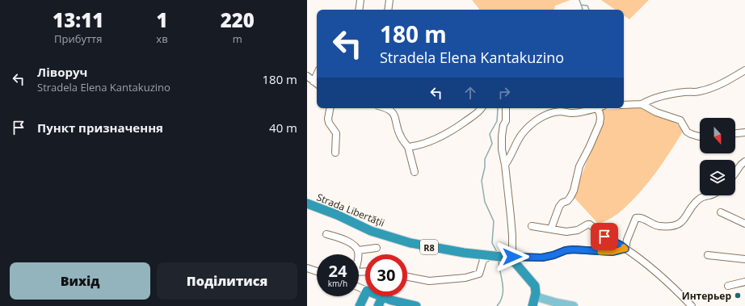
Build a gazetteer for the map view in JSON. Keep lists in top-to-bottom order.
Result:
{
  "streets": {
    "highway": ["Strada Libertății", "R8"]
  },
  "crossings": [
    ["Strada Libertății", "R8"]
  ],
  "places": ["Интерьер"],
  "north": "bottom",
  "page": {
    "eta": [
      "13:11",
      "Прибуття",
      "1",
      "хв",
      "220",
      "m"
    ],
    "turn": ["180 m", "Stradela Elena Kantakuzino"],
    "list": [
      {
        "name": "Ліворуч",
        "note": "Stradela Elena Kantakuzino",
        "value": "180 m"
      },
      {
        "name": "Пункт призначення",
        "value": "40 m"
      }
    ],
    "speed": "24 km/h",
    "limit": "30",
    "buttons": ["Вихід", "Поділитися"]
  }
}
